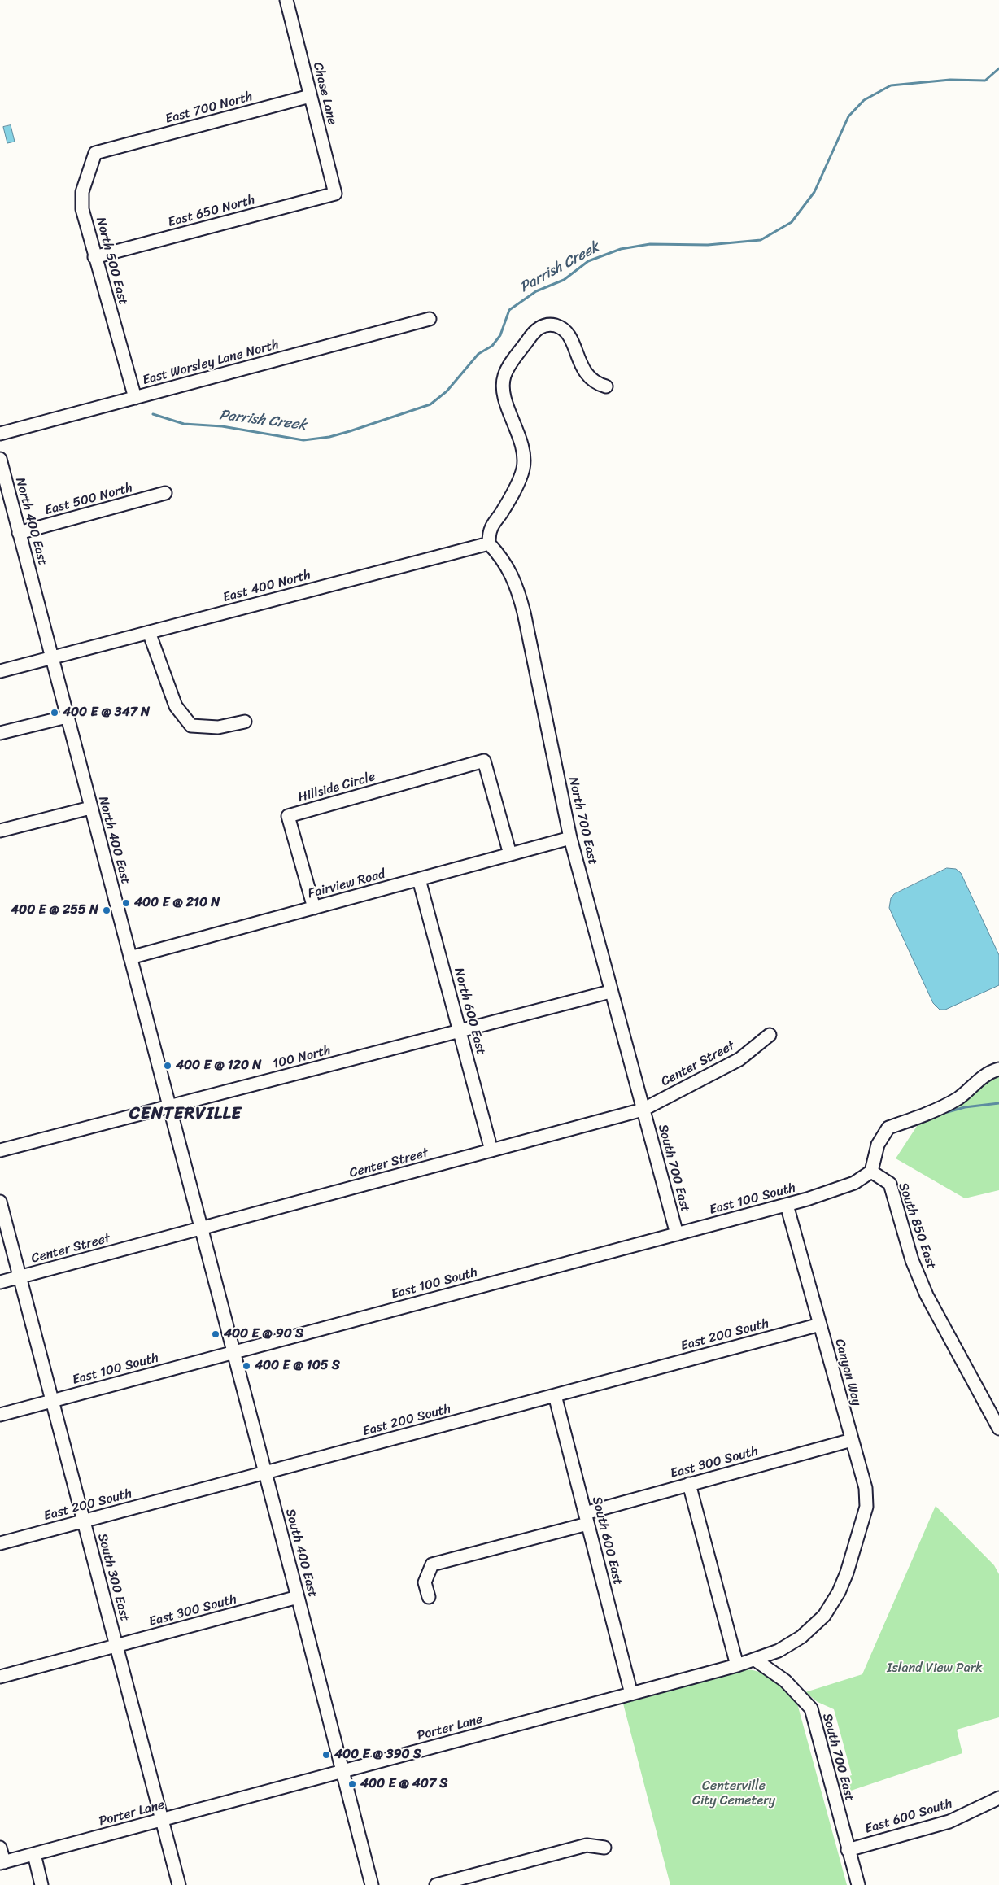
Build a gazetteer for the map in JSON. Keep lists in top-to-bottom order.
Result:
{
  "streets": {
    "street": [
      "Chase Lane",
      "East 700 North",
      "East 650 North",
      "North 500 East",
      "East Worsley Lane North",
      "East 500 North",
      "North 400 East",
      "East 400 North",
      "Hillside Circle",
      "North 700 East",
      "Fairview Road",
      "North 600 East",
      "100 North",
      "Center Street",
      "South 700 East",
      "East 100 South",
      "South 850 East",
      "East 200 South",
      "Canyon Way",
      "East 300 South",
      "South 600 East",
      "South 400 East",
      "South 300 East",
      "Porter Lane",
      "East 600 South"
    ]
  },
  "crossings": [
    ["Chase Lane", "East 700 North"],
    ["Chase Lane", "East 650 North"],
    ["East 700 North", "North 500 East"],
    ["East 650 North", "North 500 East"],
    ["North 500 East", "East Worsley Lane North"],
    ["East 500 North", "North 400 East"],
    ["North 400 East", "East 400 North"],
    ["North 400 East", "Fairview Road"],
    ["North 400 East", "100 North"],
    ["North 400 East", "Center Street"],
    ["North 400 East", "South 400 East"],
    ["East 400 North", "North 700 East"],
    ["Hillside Circle", "Fairview Road"],
    ["North 700 East", "Fairview Road"],
    ["North 700 East", "100 North"],
    ["North 700 East", "Center Street"],
    ["North 700 East", "South 700 East"],
    ["Fairview Road", "North 600 East"],
    ["North 600 East", "100 North"],
    ["North 600 East", "Center Street"],
    ["Center Street", "South 700 East"],
    ["Center Street", "South 400 East"],
    ["Center Street", "South 300 East"],
    ["South 700 East", "East 100 South"],
    ["South 700 East", "Porter Lane"],
    ["South 700 East", "East 600 South"],
    ["East 100 South", "South 850 East"],
    ["East 100 South", "Canyon Way"],
    ["East 100 South", "South 400 East"],
    ["East 100 South", "South 300 East"],
    ["East 200 South", "Canyon Way"],
    ["East 200 South", "South 600 East"],
    ["East 200 South", "South 400 East"],
    ["East 200 South", "South 300 East"],
    ["Canyon Way", "East 300 South"],
    ["Canyon Way", "Porter Lane"],
    ["East 300 South", "South 600 East"],
    ["East 300 South", "South 400 East"],
    ["East 300 South", "South 300 East"],
    ["South 600 East", "Porter Lane"],
    ["South 400 East", "Porter Lane"],
    ["South 300 East", "Porter Lane"]
  ],
  "districts": ["CENTERVILLE"],
  "water": ["Parrish Creek"],
  "parks": ["Island View Park", "Centerville City Cemetery"],
  "places": [
    "400 E @ 347 N",
    "400 E @ 210 N",
    "400 E @ 255 N",
    "400 E @ 120 N",
    "400 E @ 90 S",
    "400 E @ 105 S",
    "400 E @ 390 S",
    "400 E @ 407 S"
  ]
}
